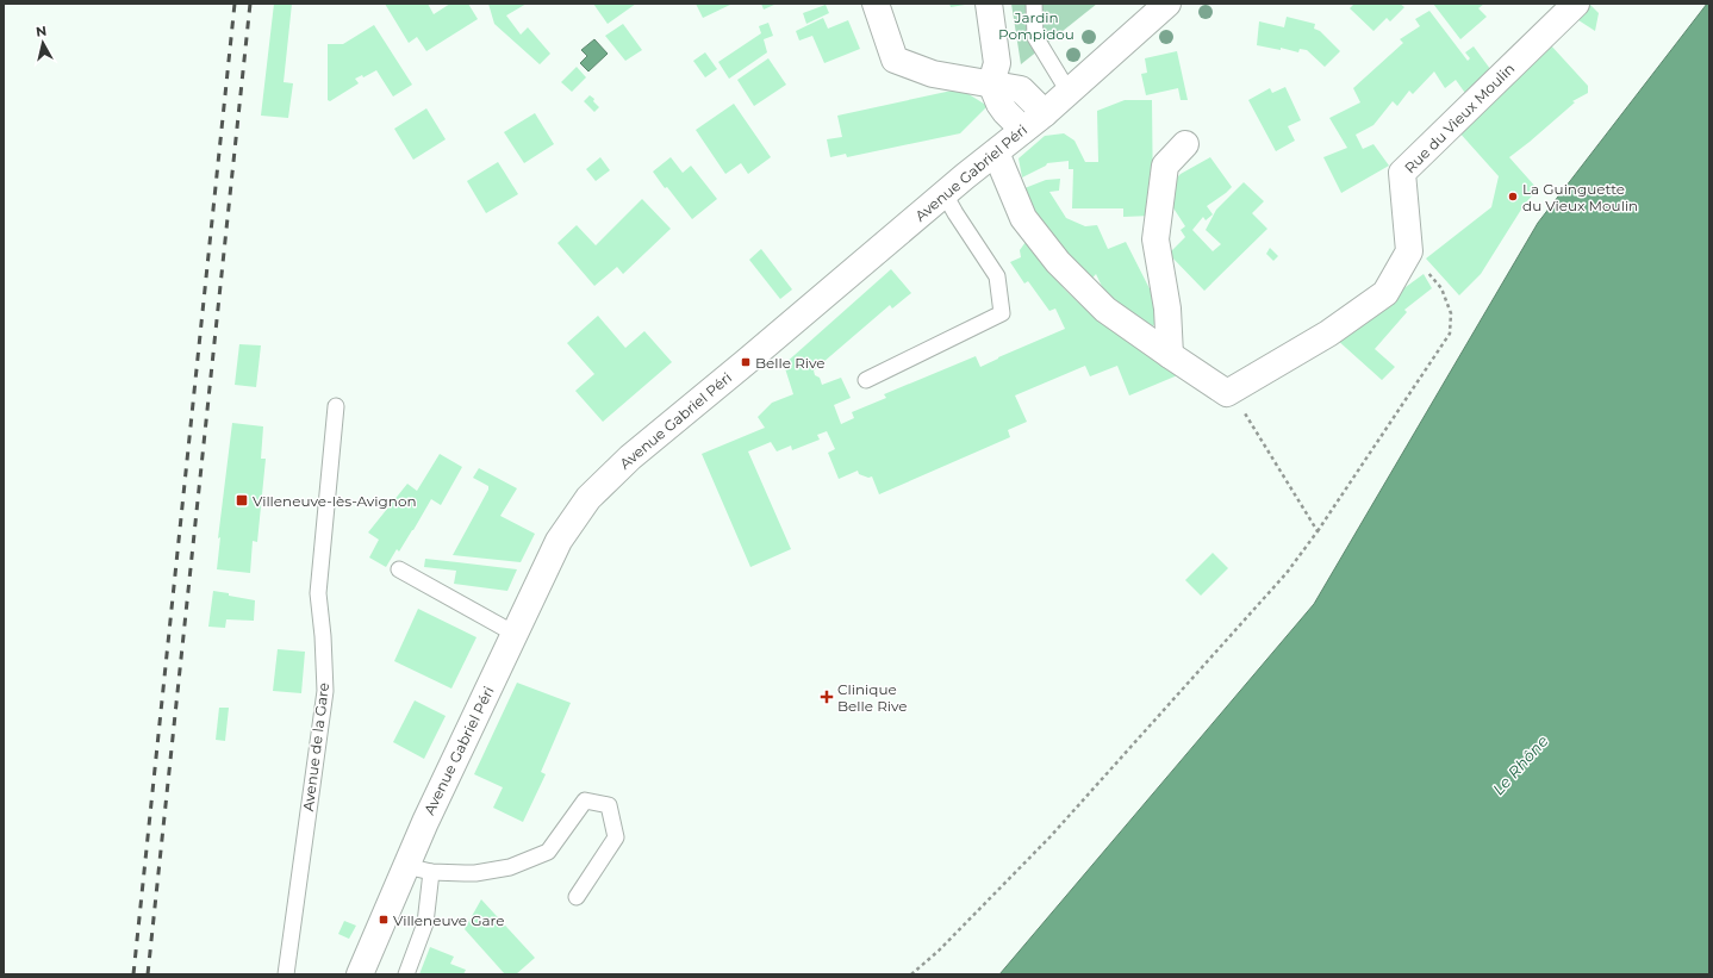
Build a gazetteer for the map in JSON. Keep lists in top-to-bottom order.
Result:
{
  "streets": {
    "street": ["Rue du Vieux Moulin", "Avenue Gabriel Péri"],
    "lane": ["Avenue de la Gare"]
  },
  "water": ["Le Rhône"],
  "parks": ["Jardin Pompidou"],
  "places": {
    "other": ["La Guinguette du Vieux Moulin"],
    "transit": ["Belle Rive", "Villeneuve-lès-Avignon", "Villeneuve Gare"],
    "health": ["Clinique Belle Rive"]
  },
  "north": "top"
}
